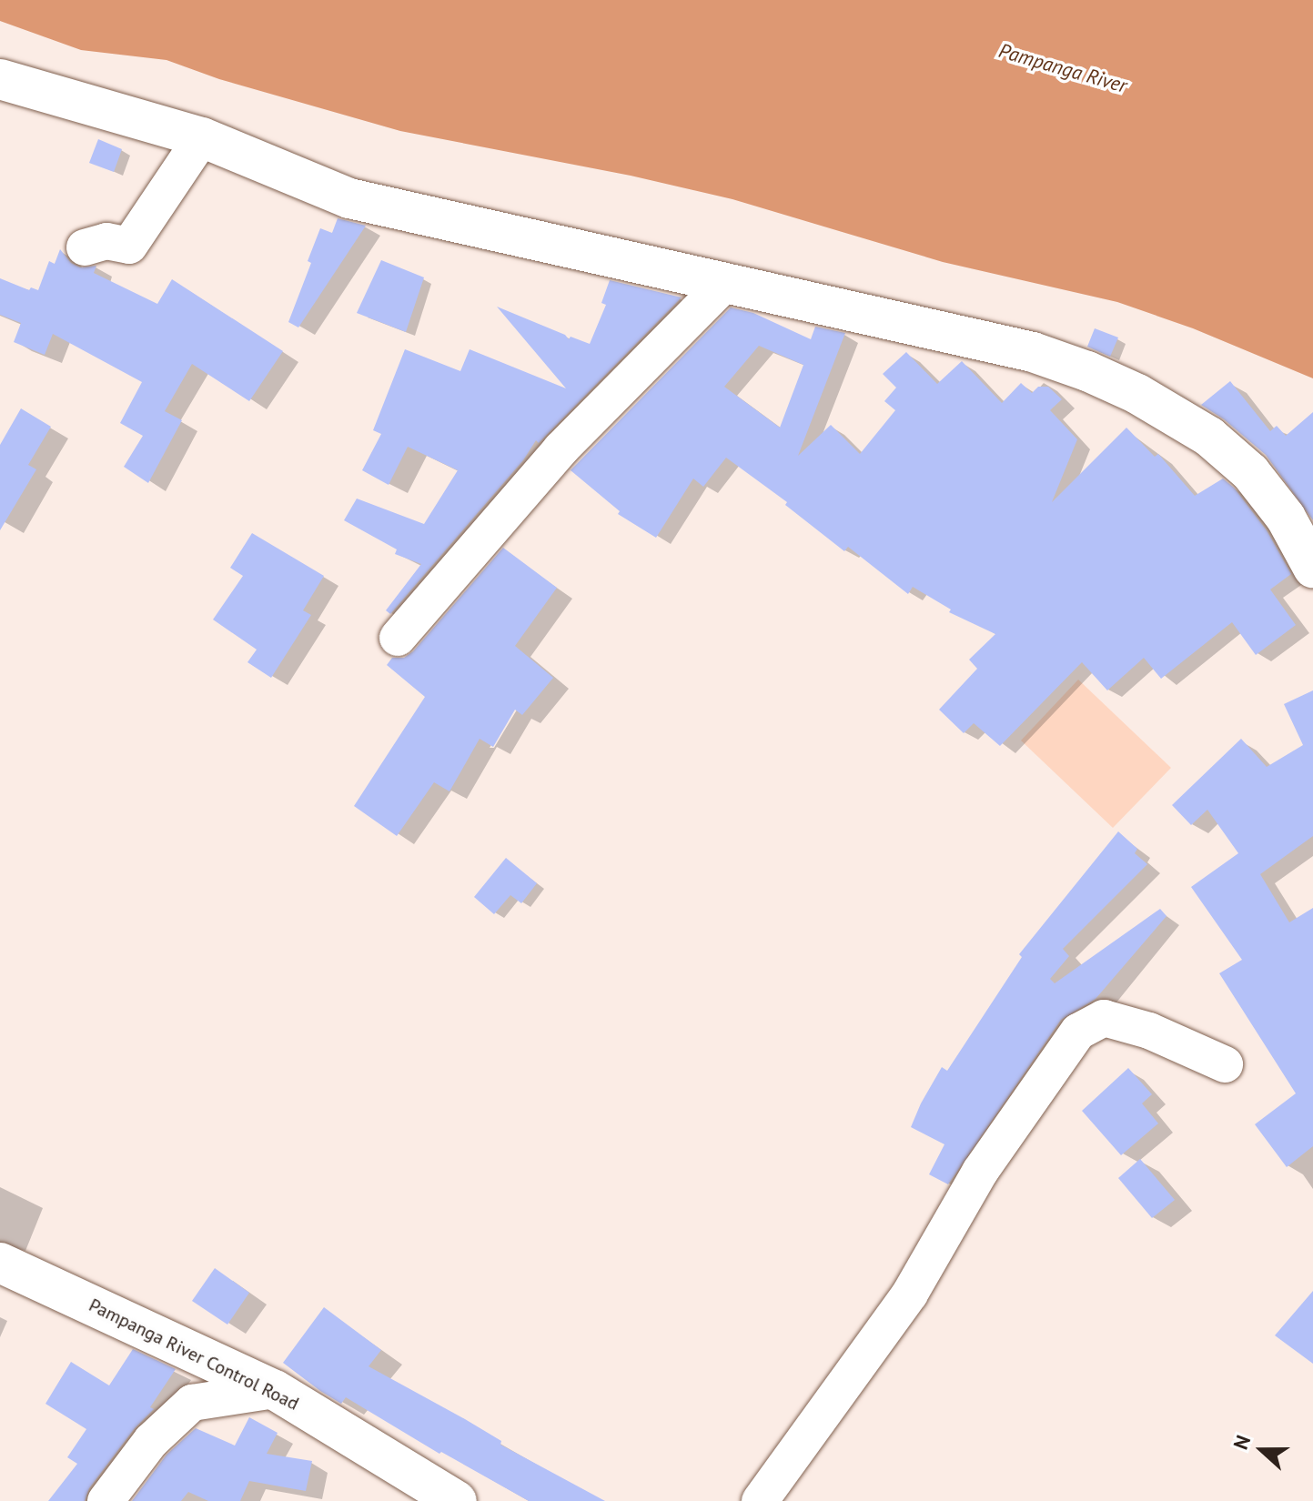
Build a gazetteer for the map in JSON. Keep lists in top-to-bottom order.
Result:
{
  "streets": {
    "street": ["Pampanga River Control Road"]
  },
  "water": ["Pampanga River"],
  "north": "left"
}
